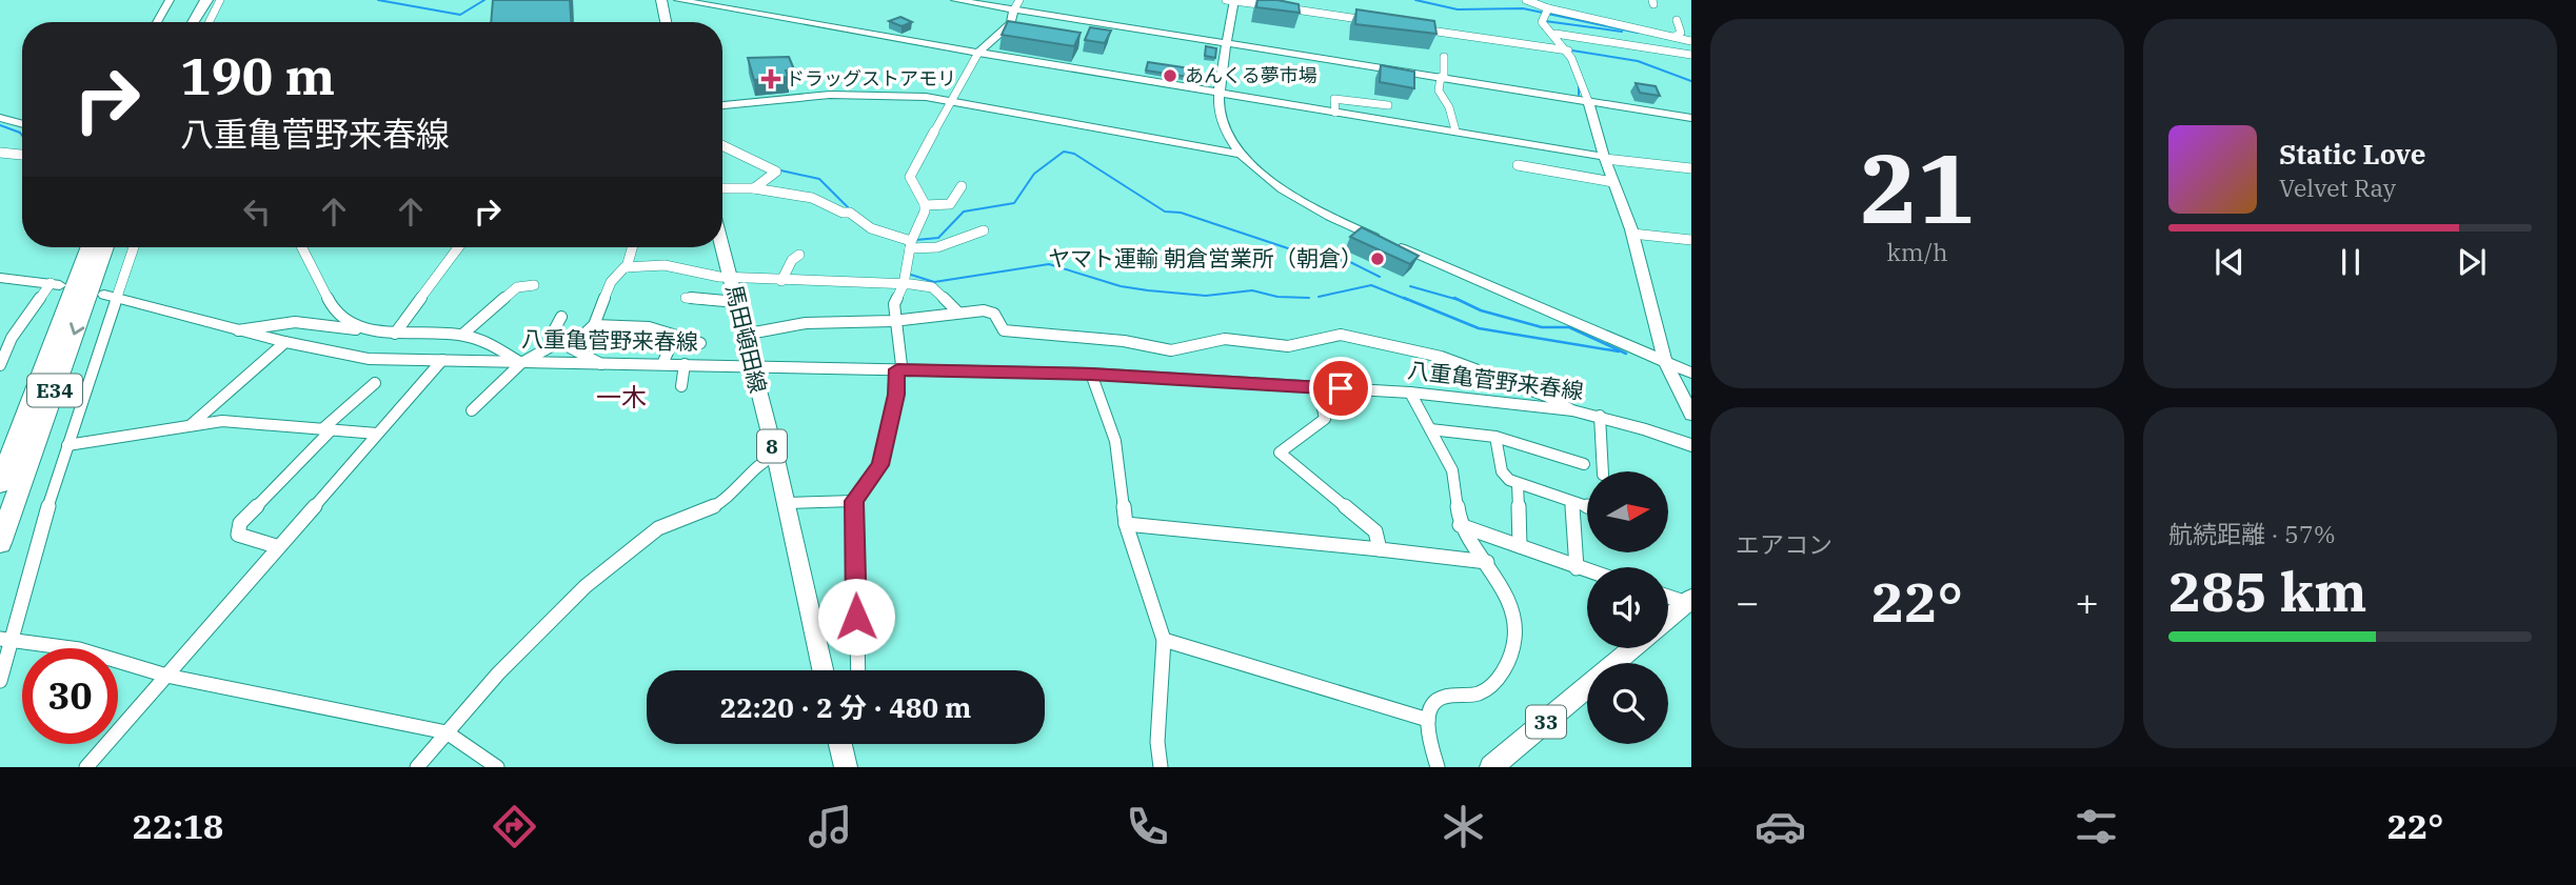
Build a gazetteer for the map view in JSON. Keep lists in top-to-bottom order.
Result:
{
  "streets": {
    "highway": ["E34"],
    "main road": ["馬田頓田線", "8", "33"],
    "street": ["八重亀菅野来春線"]
  },
  "crossings": [
    ["馬田頓田線", "八重亀菅野来春線"]
  ],
  "districts": ["一木"],
  "places": {
    "other": ["あんくる夢市場", "ヤマト運輸 朝倉営業所（朝倉）"],
    "health": ["ドラッグストアモリ"]
  },
  "north": "right",
  "page": {
    "tile": [
      ["21", "km/h"],
      "エアコン",
      ["航続距離 · 57%", "285 km"]
    ],
    "turn": ["190 m", "八重亀菅野来春線"],
    "song": ["Static Love", "Velvet Ray"],
    "heat": ["−", "22°", "+"],
    "limit": "30",
    "trip": "22:20 · 2 分 · 480 m",
    "tabs": ["22:18", "22°"]
  }
}
